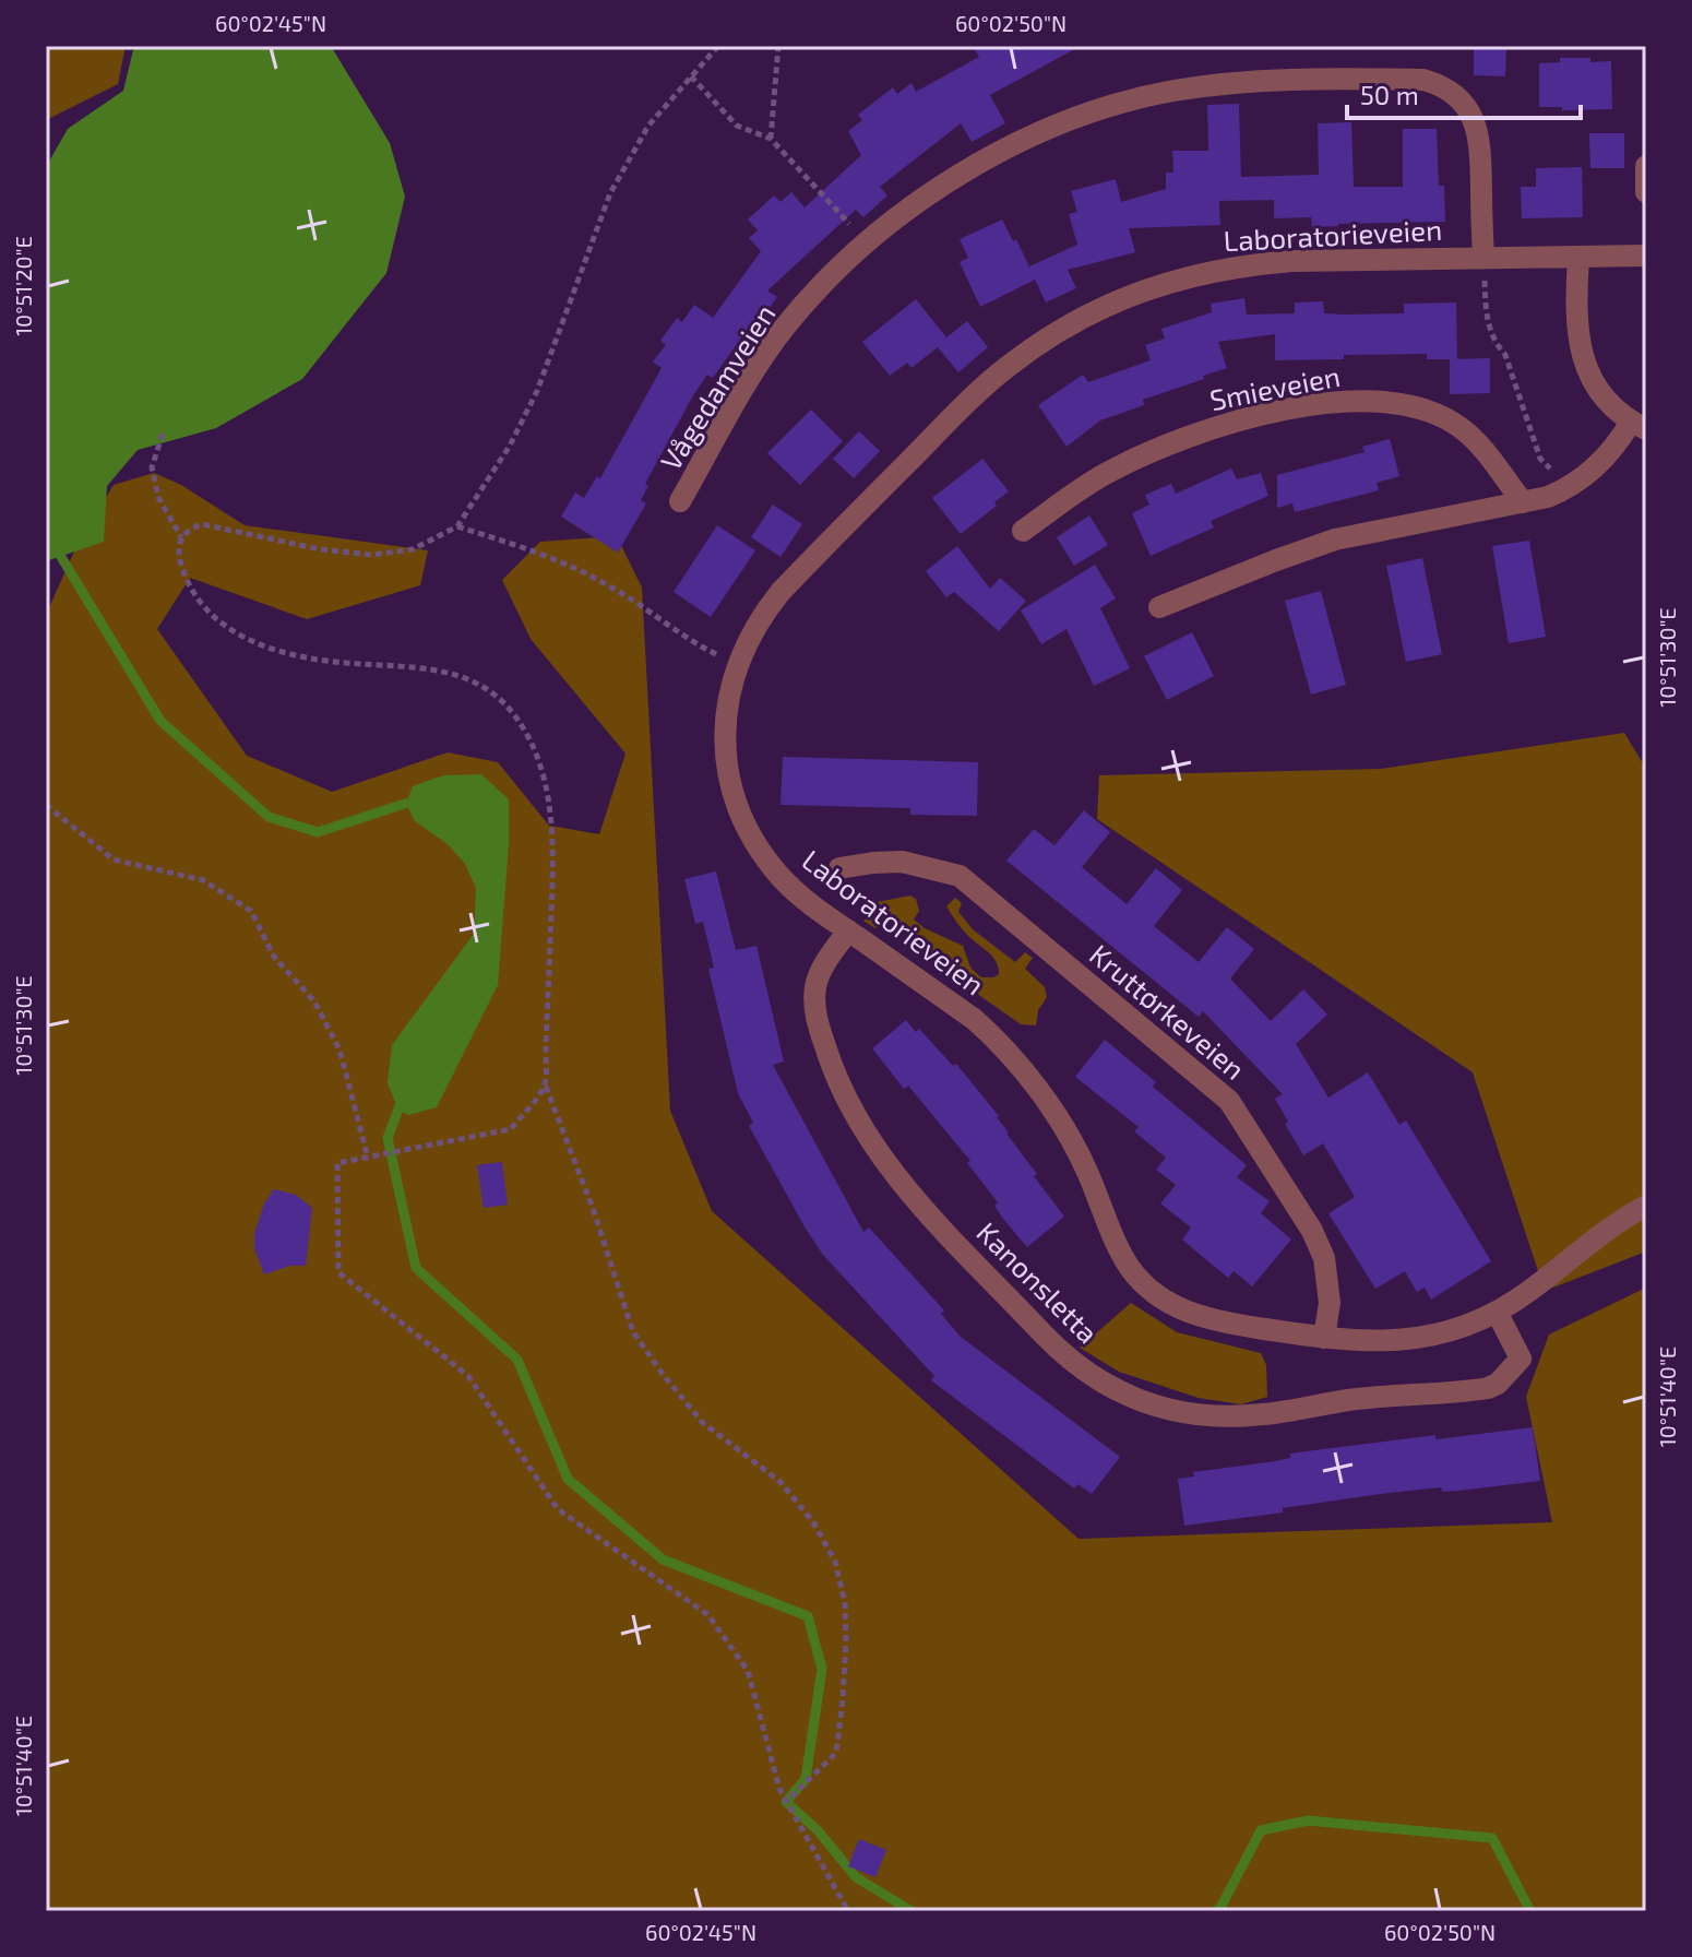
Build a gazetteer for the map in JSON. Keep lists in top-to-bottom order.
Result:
{
  "streets": {
    "street": [
      "Laboratorieveien",
      "Vågedamveien",
      "Smieveien",
      "Kruttørkeveien",
      "Kanonsletta"
    ]
  },
  "crossings": [
    ["Laboratorieveien", "Vågedamveien"],
    ["Laboratorieveien", "Kruttørkeveien"],
    ["Laboratorieveien", "Kanonsletta"]
  ],
  "scale_bar": "50 m",
  "coordinates": [
    "60°02'45\"N",
    "60°02'50\"N",
    "10°51'20\"E",
    "10°51'30\"E",
    "10°51'40\"E"
  ]
}
